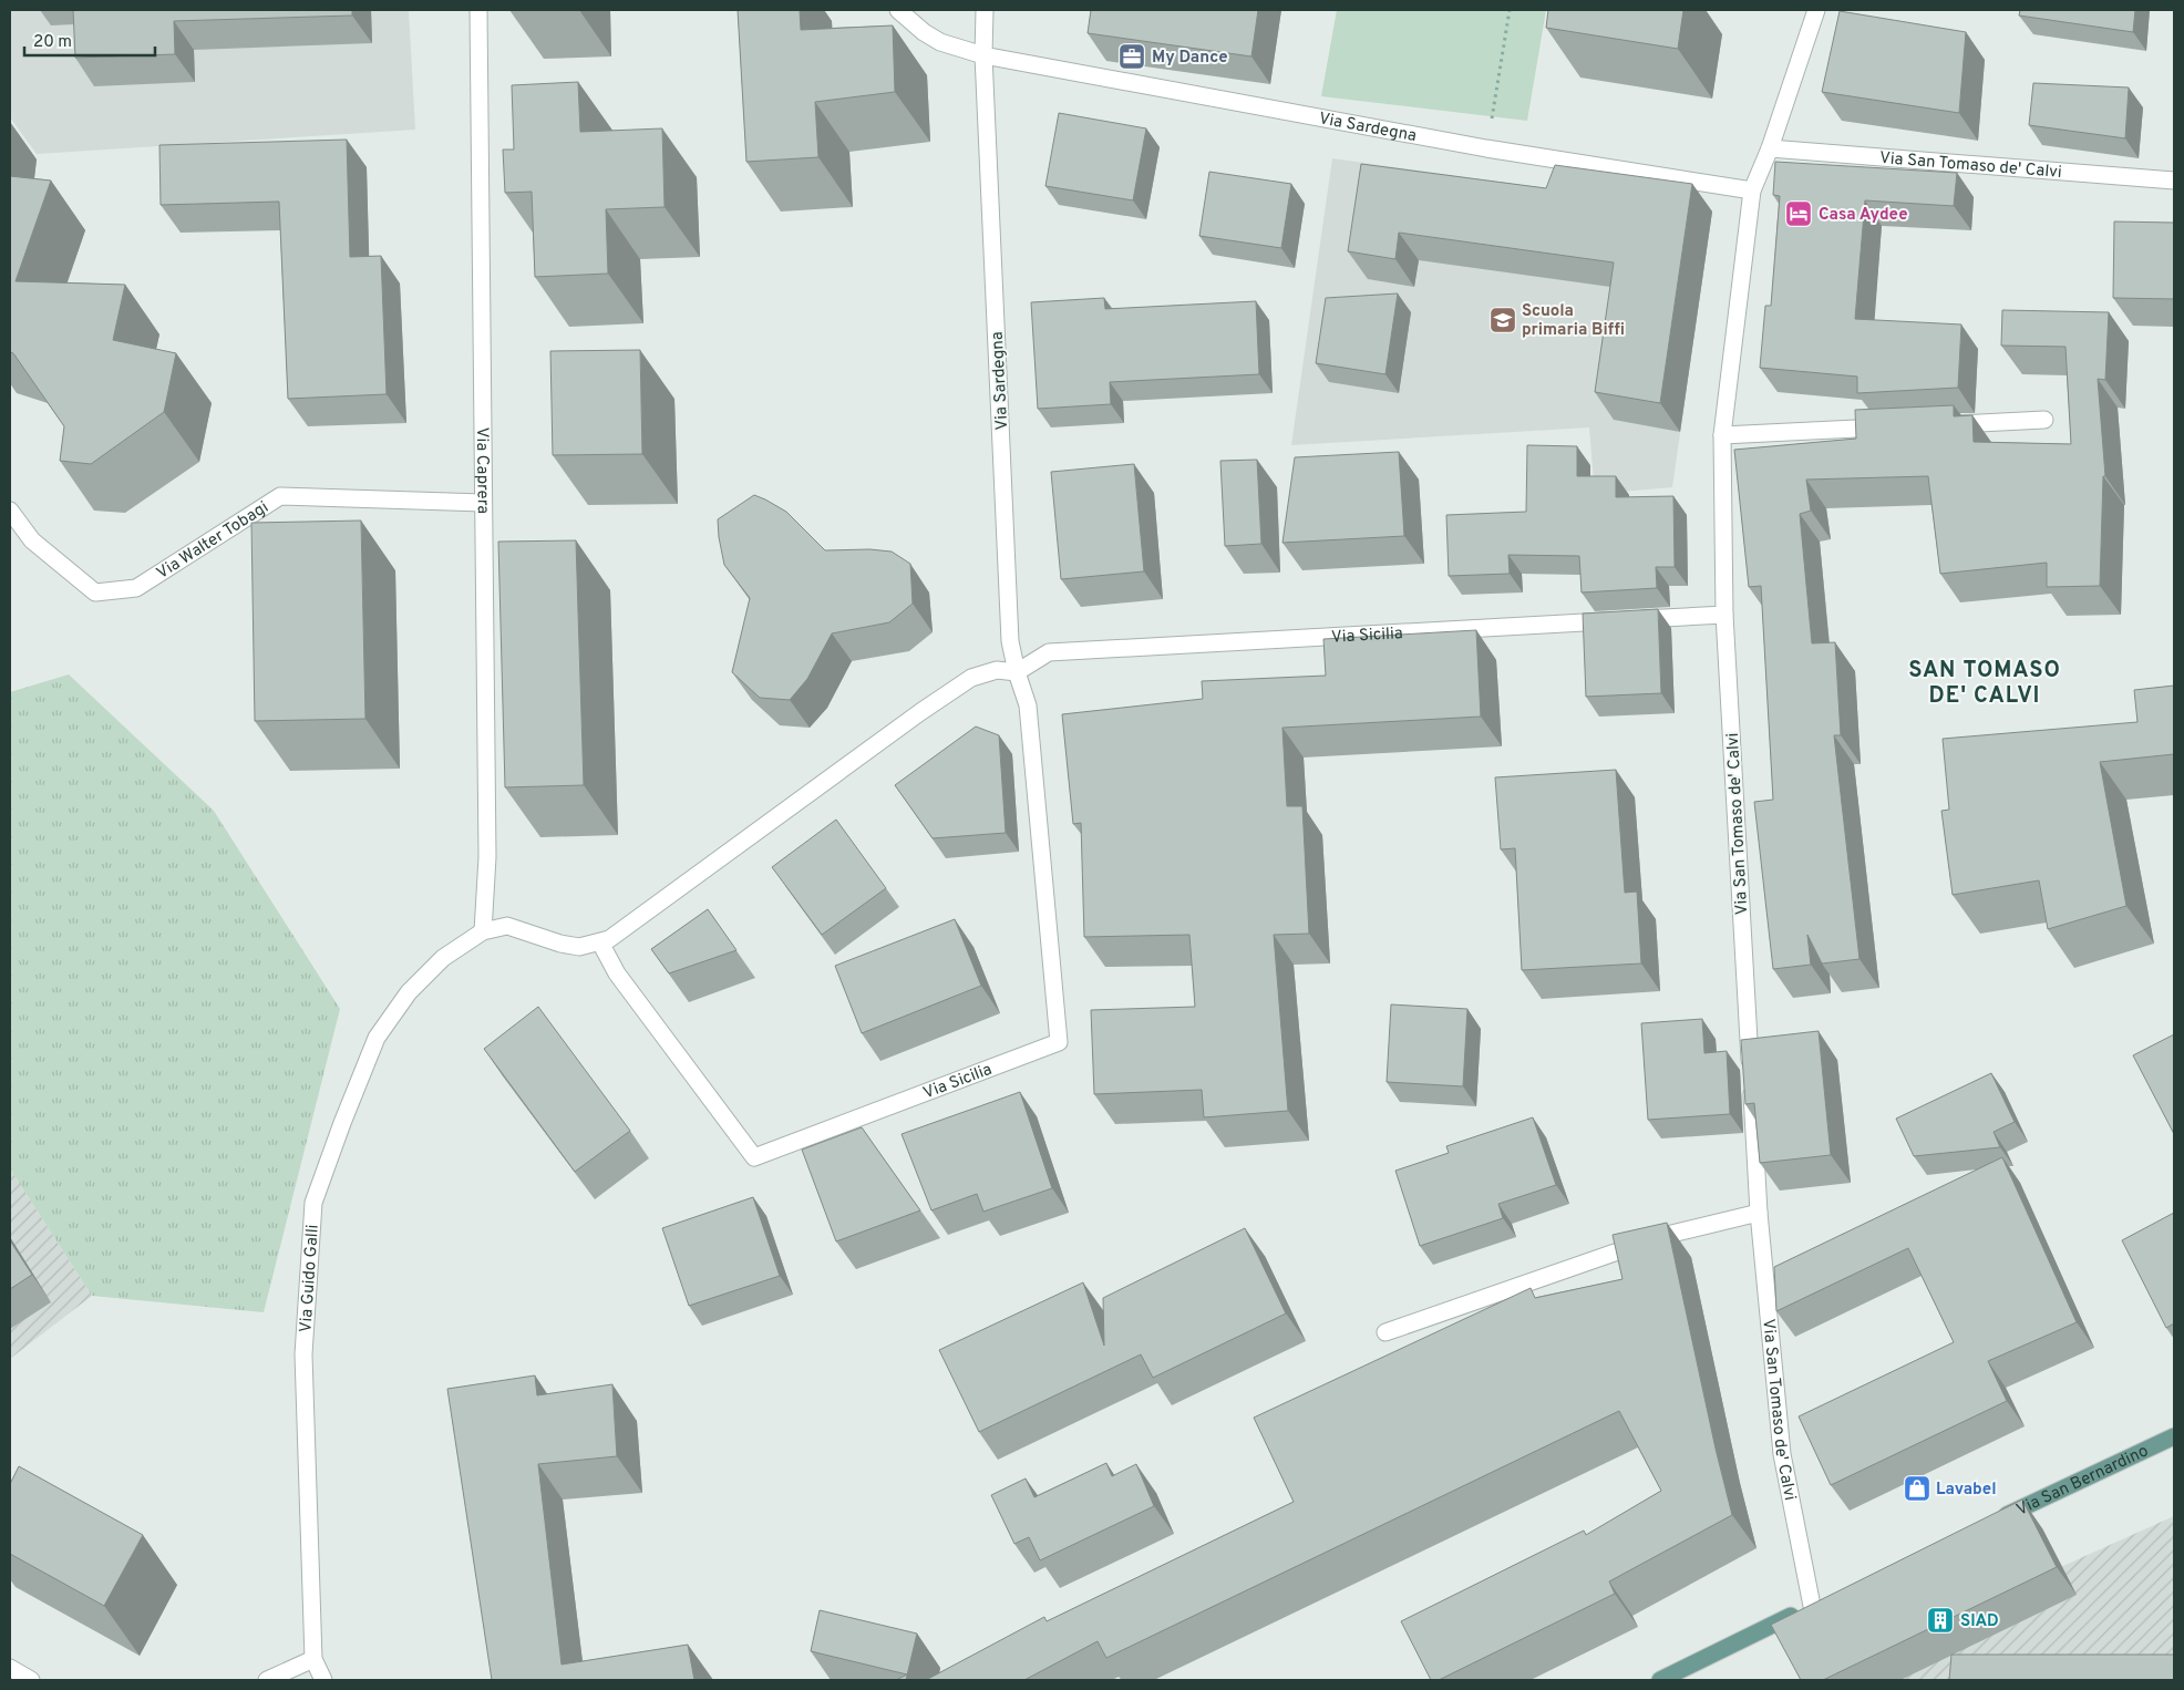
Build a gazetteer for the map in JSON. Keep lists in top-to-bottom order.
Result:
{
  "streets": {
    "main road": ["Via San Bernardino"],
    "street": [
      "Via Sardegna",
      "Via San Tomaso de' Calvi",
      "Via Caprera",
      "Via Walter Tobagi",
      "Via Sicilia",
      "Via Guido Galli"
    ]
  },
  "crossings": [
    ["Via Sardegna", "Via San Tomaso de' Calvi"],
    ["Via Sardegna", "Via Sicilia"],
    ["Via San Tomaso de' Calvi", "Via Sicilia"],
    ["Via Caprera", "Via Walter Tobagi"],
    ["Via Caprera", "Via Guido Galli"]
  ],
  "districts": ["SAN TOMASO DE' CALVI"],
  "places": {
    "office": ["My Dance"],
    "hotel": ["Casa Aydee"],
    "school or university": ["Scuola primaria Biffi"],
    "shop": ["Lavabel"],
    "building": ["SIAD"]
  },
  "scale_bar": "20 m"
}
